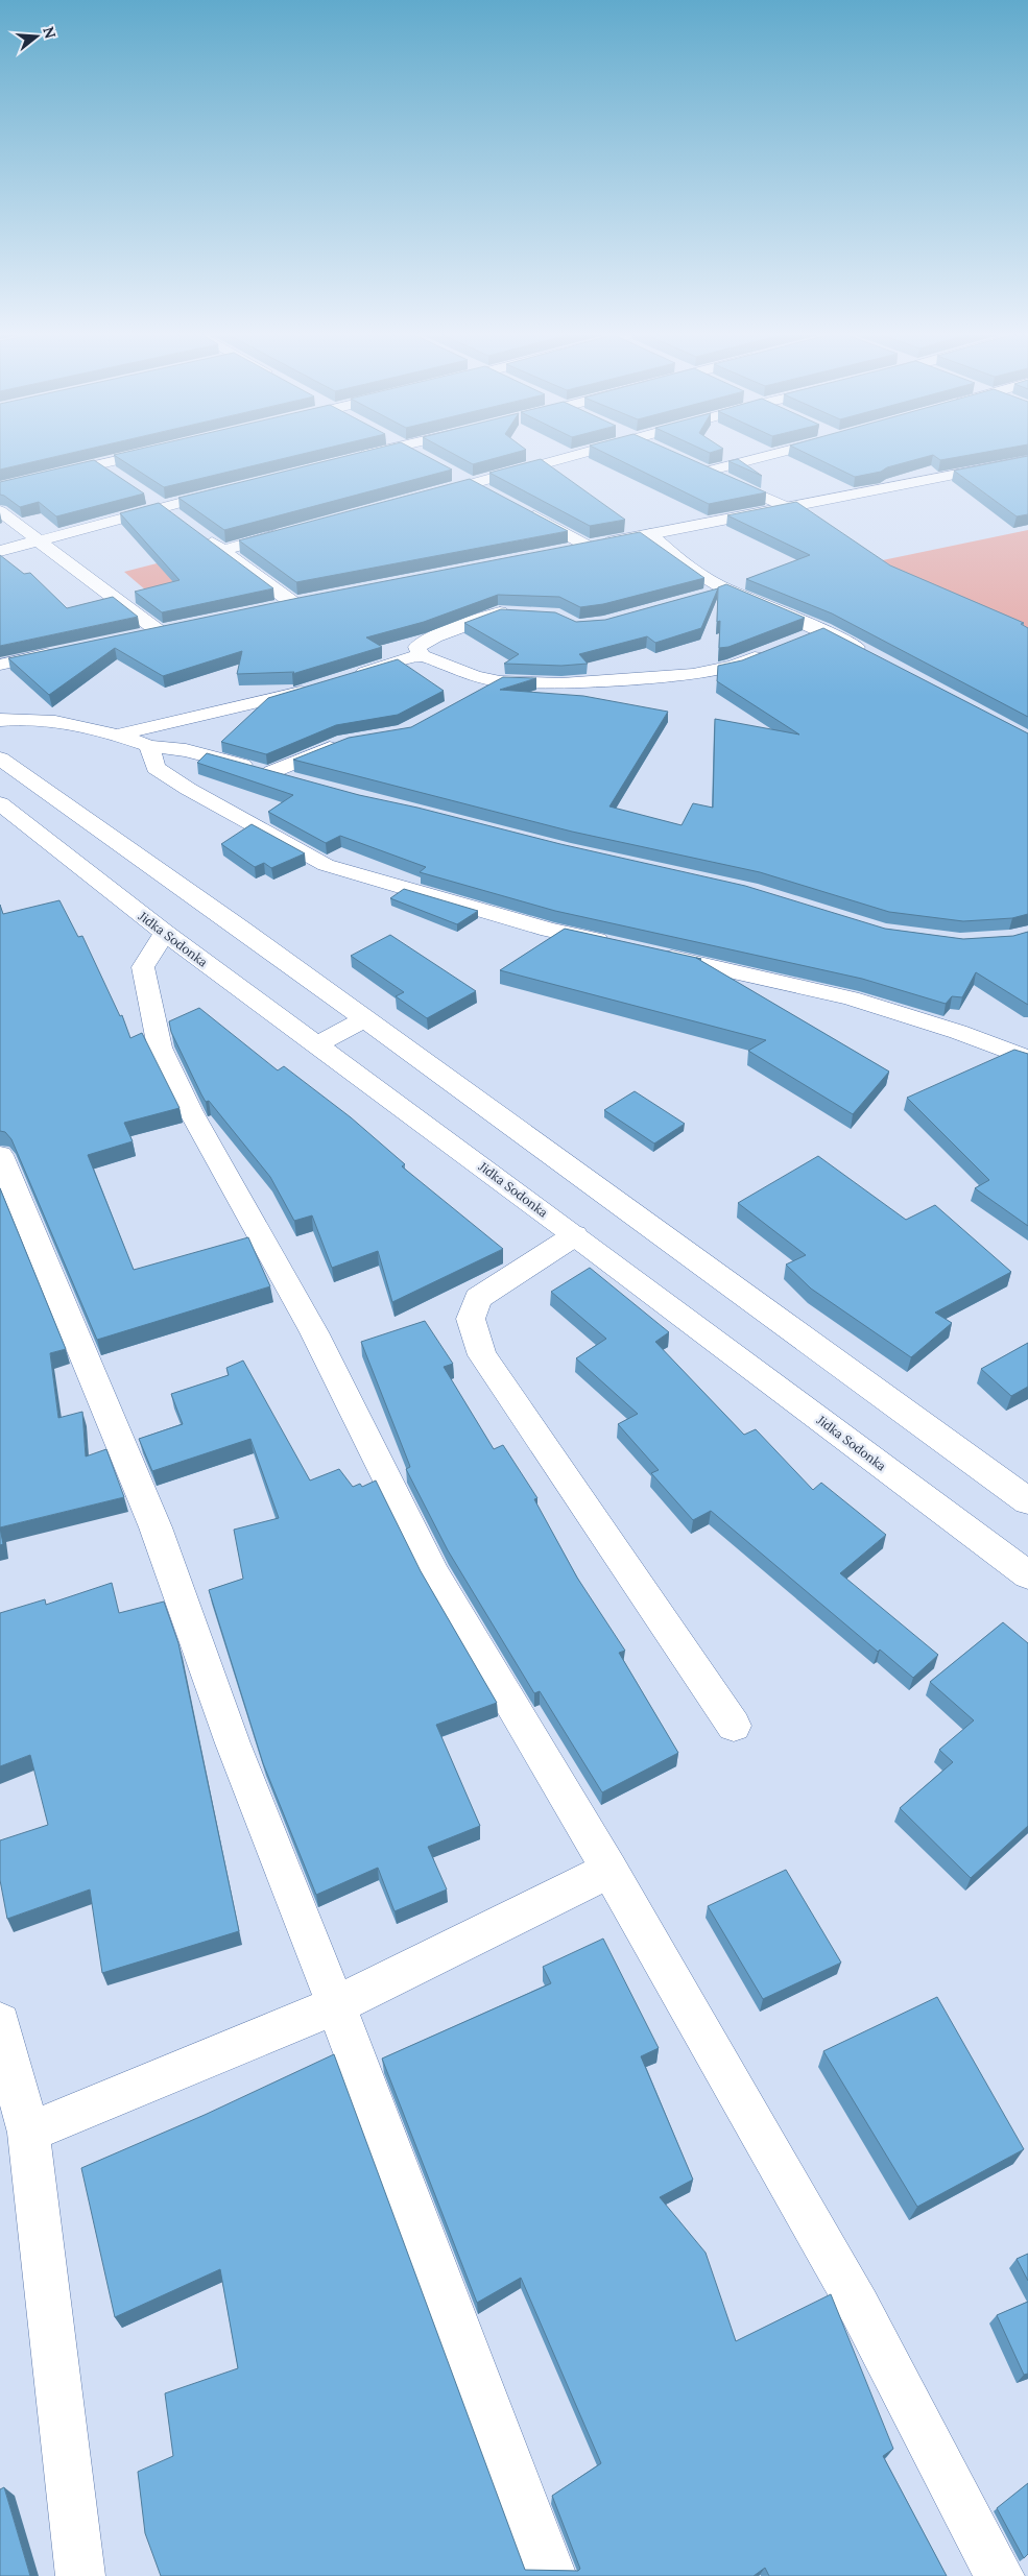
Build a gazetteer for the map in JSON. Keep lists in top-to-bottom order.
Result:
{
  "streets": {
    "street": ["Jidka Sodonka"]
  },
  "north": "right"
}
